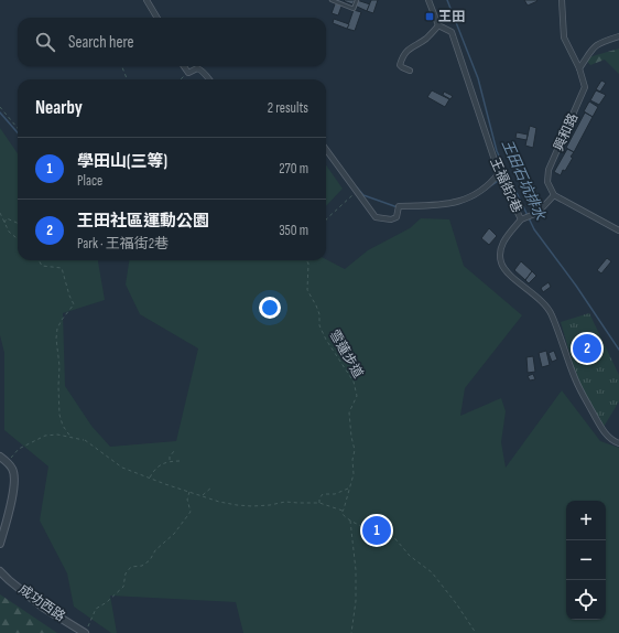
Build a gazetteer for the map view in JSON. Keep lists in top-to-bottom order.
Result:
{
  "streets": {
    "street": ["興和路", "王福街2巷", "成功西路"],
    "path": ["雪蓮步道"]
  },
  "water": ["王田石坑排水"],
  "places": {
    "transit": ["王田"]
  },
  "page": {
    "search": "Search here",
    "heading": ["Nearby", "2 results"],
    "list": [
      {
        "mark": "1",
        "name": "學田山(三等)",
        "note": "Place",
        "value": "270 m"
      },
      {
        "mark": "2",
        "name": "王田社區運動公園",
        "note": "Park · 王福街2巷",
        "value": "350 m"
      }
    ],
    "pins": ["2", "1"],
    "map_buttons": ["+", "−"]
  }
}
